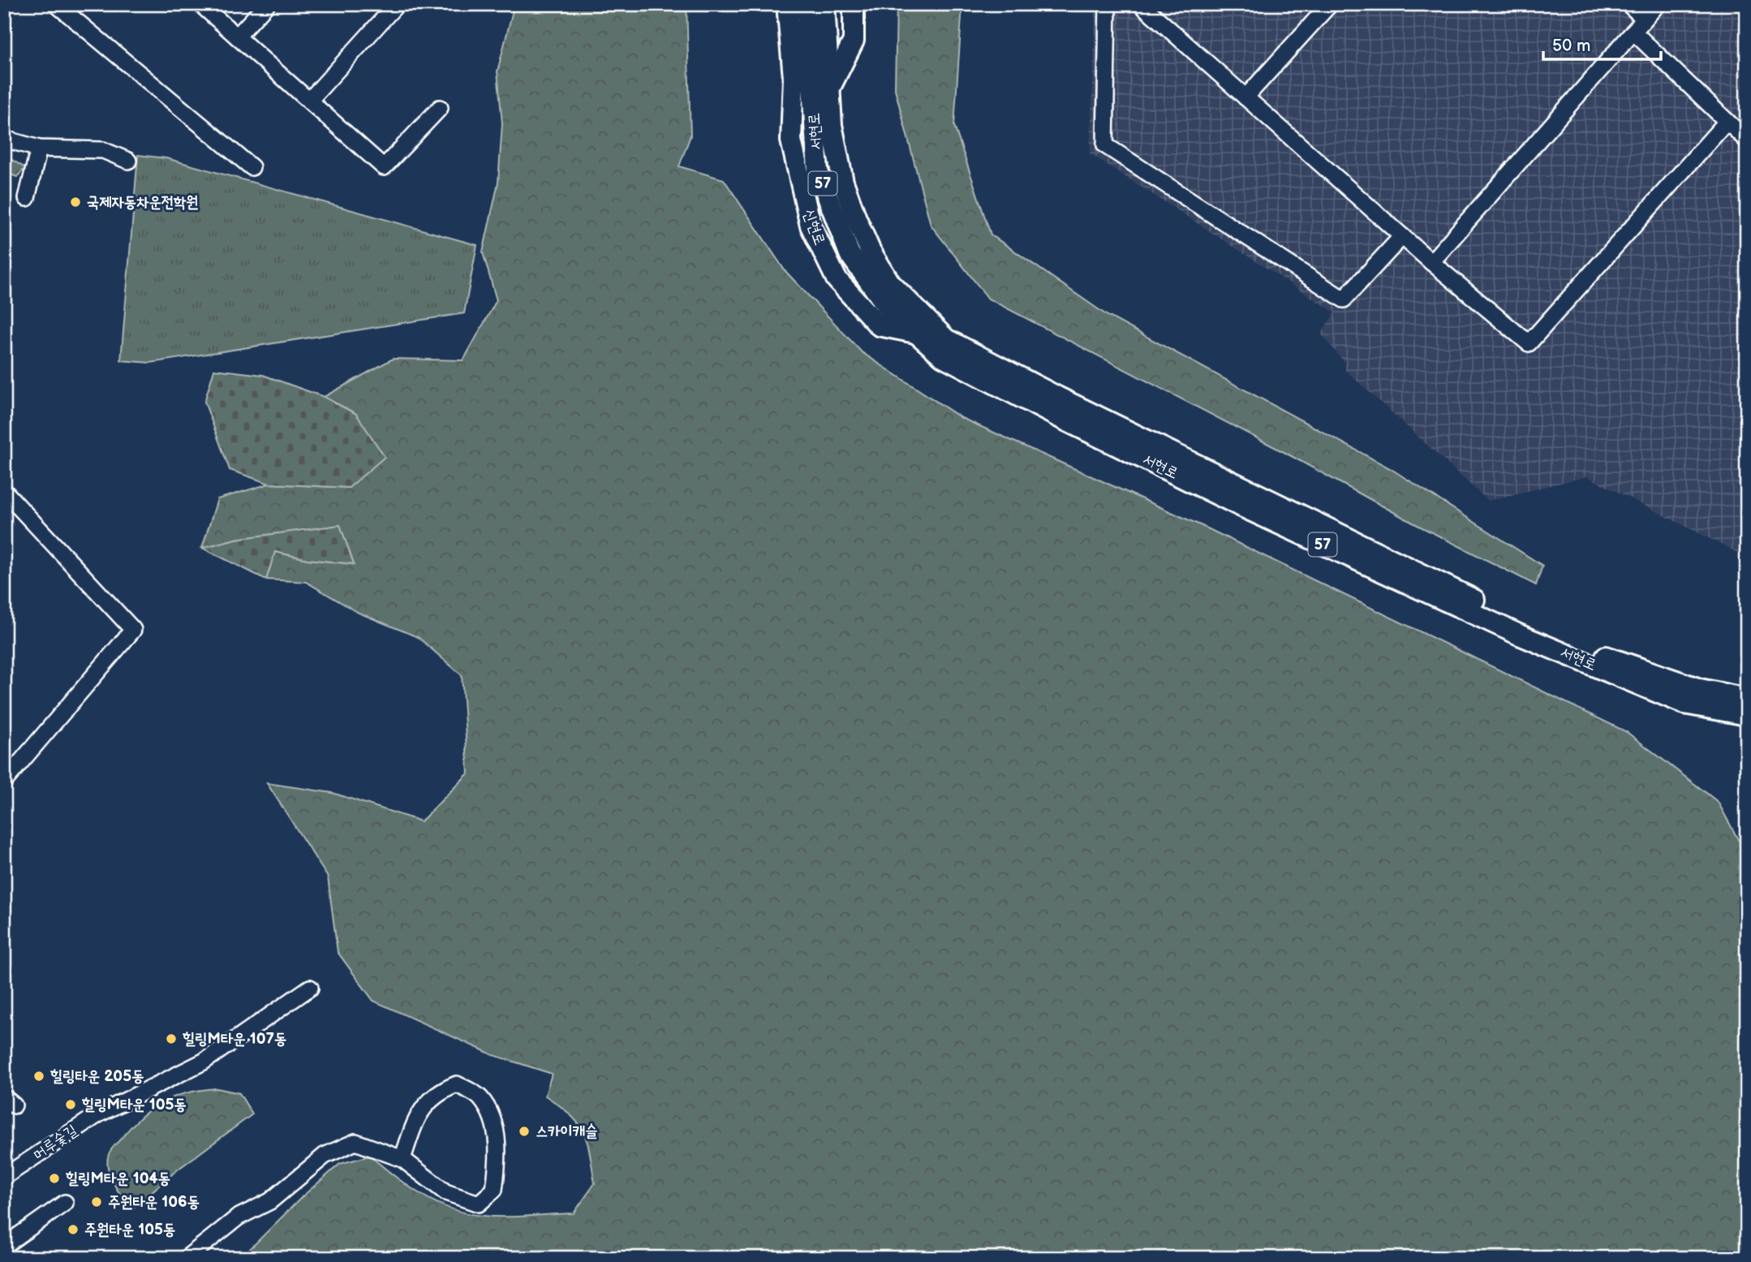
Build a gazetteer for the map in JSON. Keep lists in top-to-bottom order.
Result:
{
  "streets": {
    "main road": ["서현로", "57", "신현로"],
    "street": ["머루숯길"]
  },
  "crossings": [
    ["서현로", "신현로"]
  ],
  "places": [
    "국제자동차운전학원",
    "힐링M타운 107동",
    "힐링타운 205동",
    "힐링M타운 105동",
    "스카이캐슬",
    "힐링M타운 104동",
    "주원타운 106동",
    "주원타운 105동"
  ],
  "scale_bar": "50 m"
}
